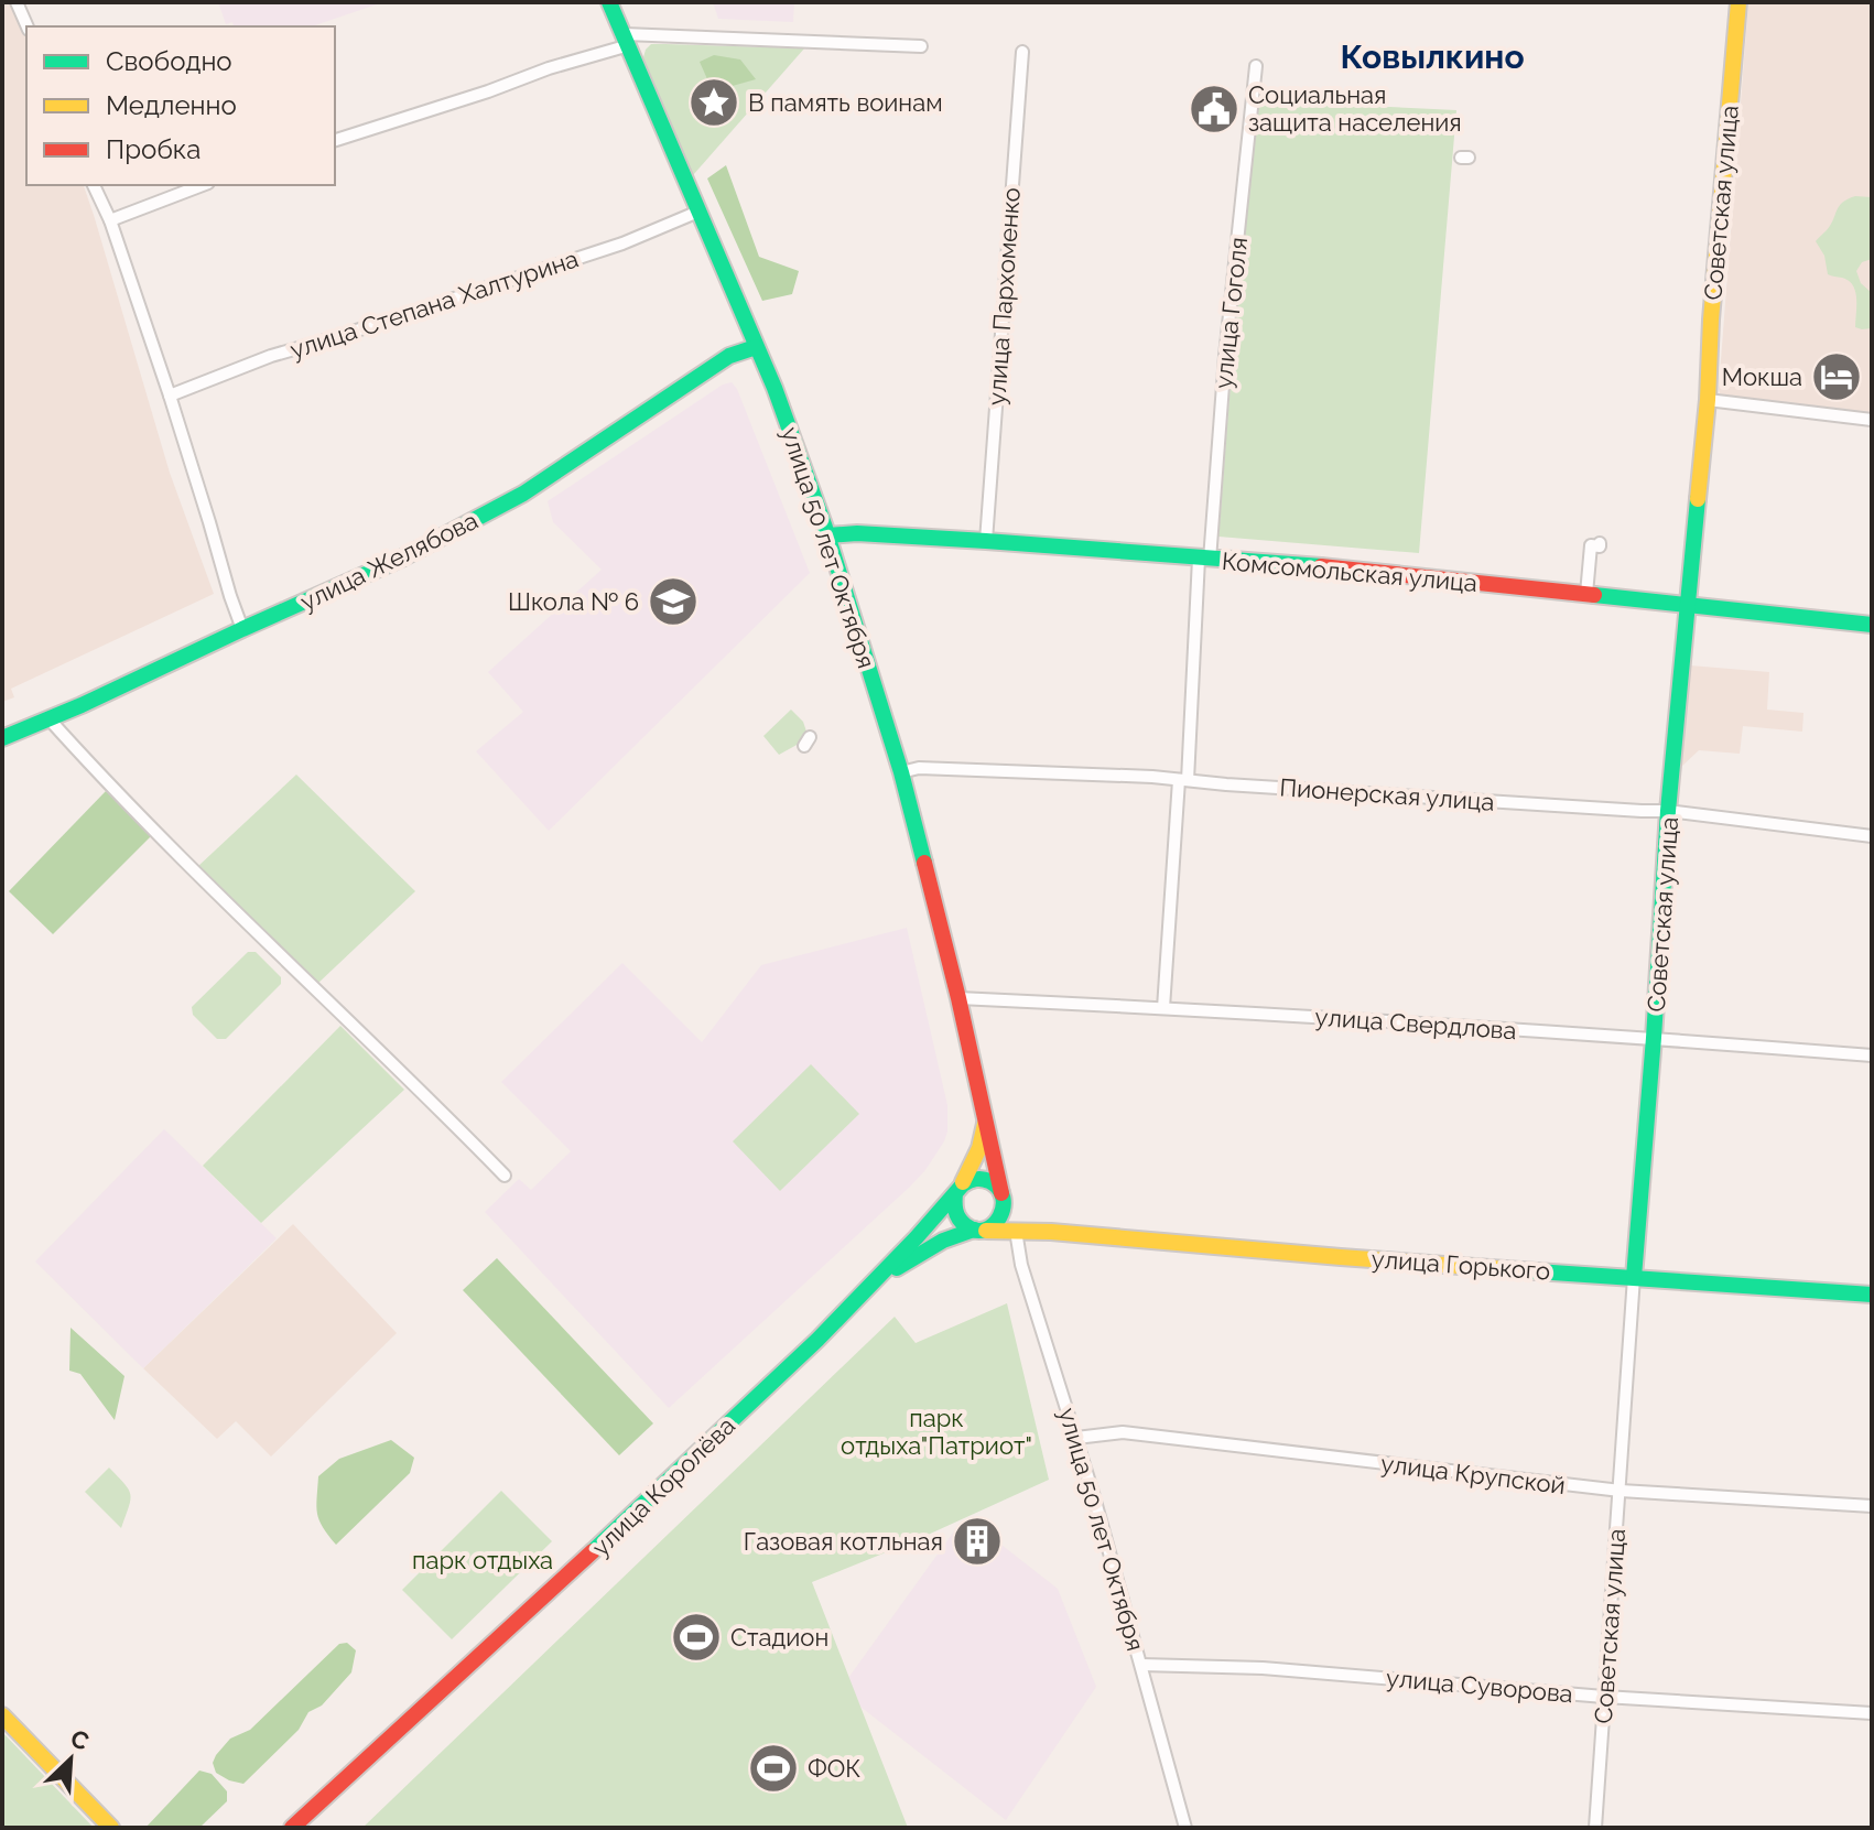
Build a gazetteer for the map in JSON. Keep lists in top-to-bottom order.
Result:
{
  "streets": {
    "main road": [
      "Советская улица",
      "улица 50 лет Октября",
      "улица Желябова",
      "Комсомольская улица",
      "улица Горького",
      "улица Королёва"
    ],
    "street": [
      "улица Пархоменко",
      "улица Степана Халтурина",
      "улица Гоголя",
      "Пионерская улица",
      "улица Свердлова",
      "улица Крупской",
      "улица Суворова"
    ]
  },
  "crossings": [
    ["Советская улица", "Комсомольская улица"],
    ["Советская улица", "Пионерская улица"],
    ["Советская улица", "улица Свердлова"],
    ["Советская улица", "улица Горького"],
    ["Советская улица", "улица Крупской"],
    ["Советская улица", "улица Суворова"],
    ["улица Пархоменко", "Комсомольская улица"],
    ["улица Степана Халтурина", "улица 50 лет Октября"],
    ["улица Гоголя", "Комсомольская улица"],
    ["улица Гоголя", "Пионерская улица"],
    ["улица Гоголя", "улица Свердлова"],
    ["улица 50 лет Октября", "улица Желябова"],
    ["улица 50 лет Октября", "Комсомольская улица"],
    ["улица 50 лет Октября", "Пионерская улица"],
    ["улица 50 лет Октября", "улица Свердлова"],
    ["улица 50 лет Октября", "улица Горького"],
    ["улица 50 лет Октября", "улица Крупской"],
    ["улица 50 лет Октября", "улица Королёва"],
    ["улица 50 лет Октября", "улица Суворова"],
    ["улица Горького", "улица Королёва"]
  ],
  "districts": ["Ковылкино"],
  "parks": ["парк отдыха\"Патриот\"", "парк отдыха"],
  "places": {
    "place": ["В память воинам"],
    "public building": ["Социальная защита населения"],
    "hotel": ["Мокша"],
    "school or university": ["Школа № 6"],
    "building": ["Газовая котльная"],
    "sports": ["Стадион", "ФОК"]
  },
  "legend": ["Свободно", "Медленно", "Пробка"],
  "north": "top right"
}
